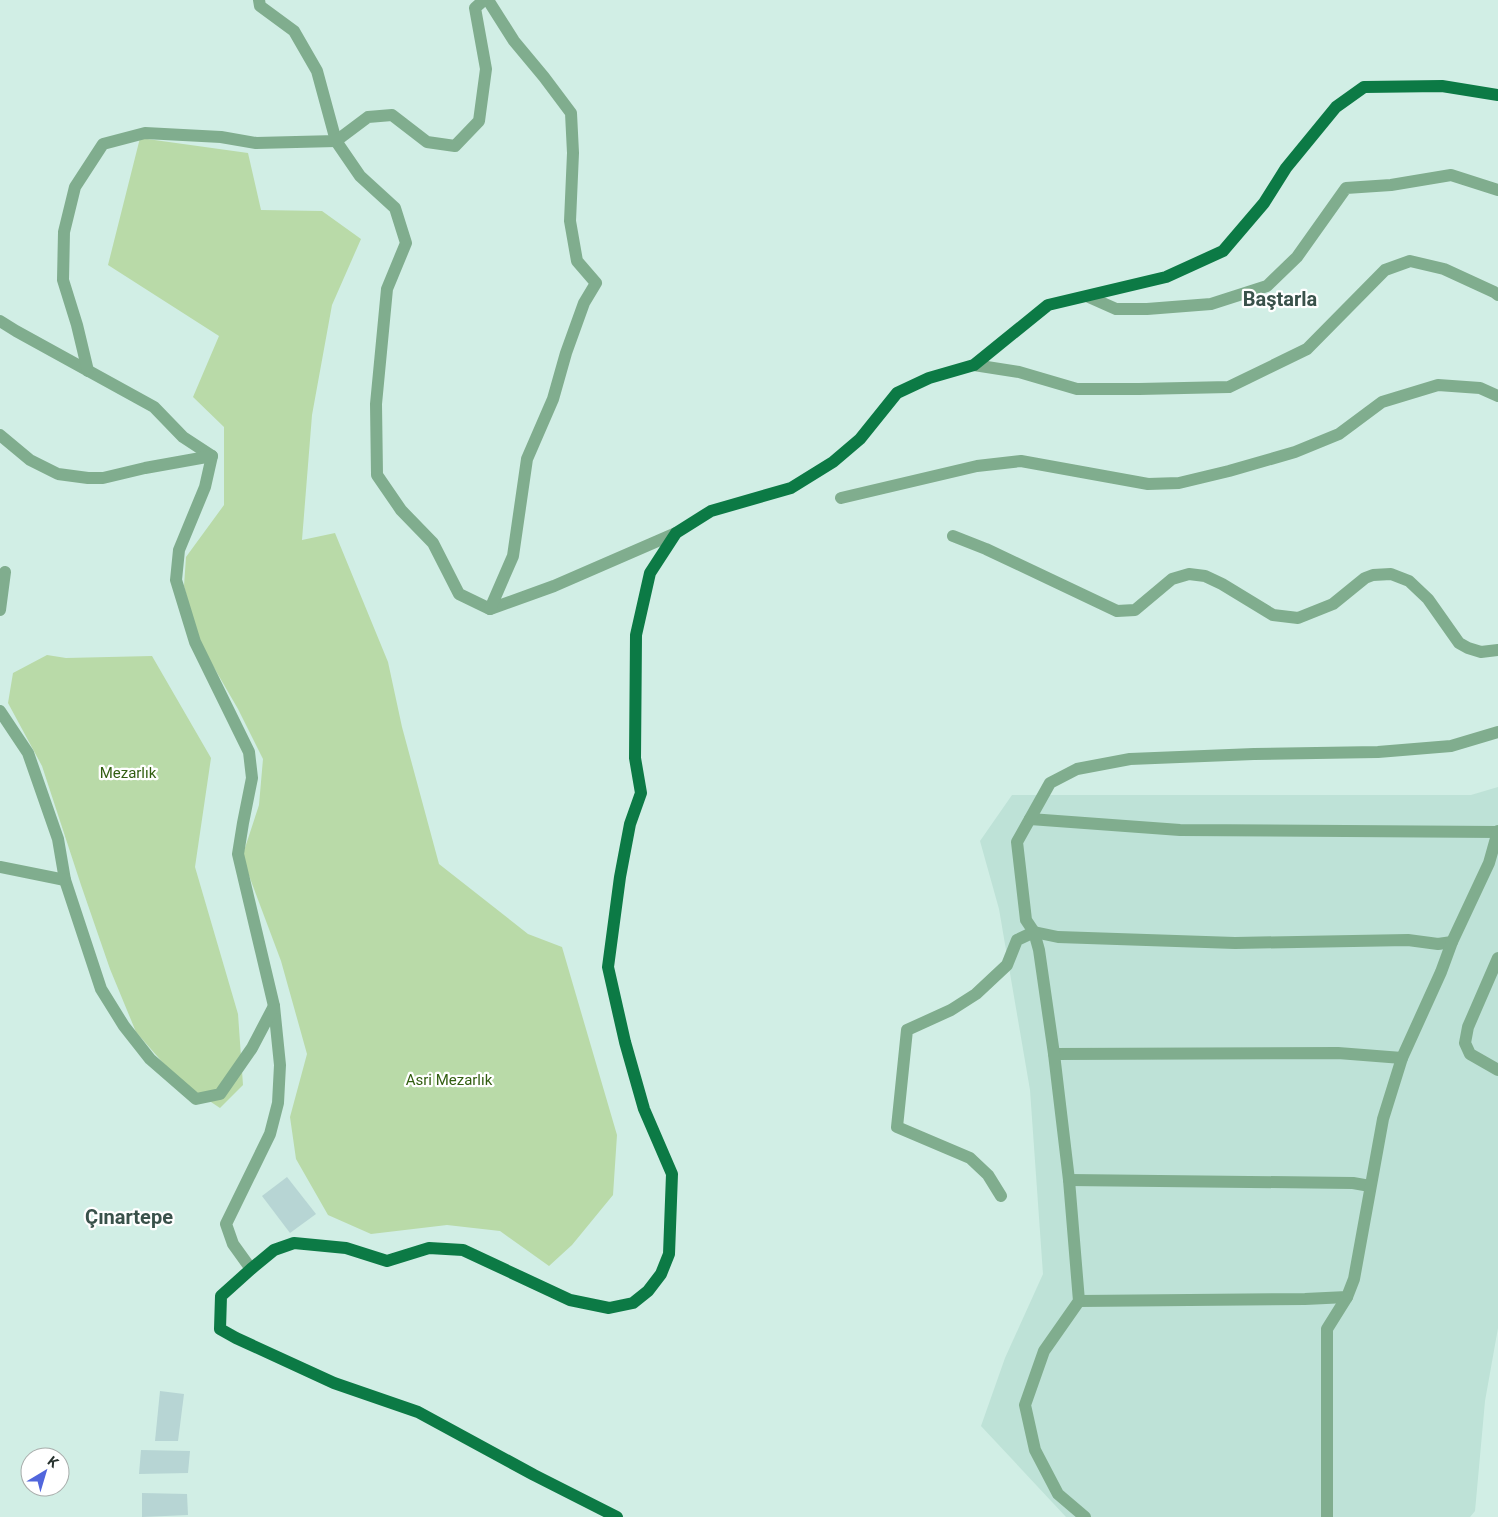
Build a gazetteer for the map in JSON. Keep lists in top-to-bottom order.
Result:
{
  "districts": ["Baştarla", "Çınartepe"],
  "parks": ["Mezarlık", "Asri Mezarlık"],
  "north": "top right"
}
